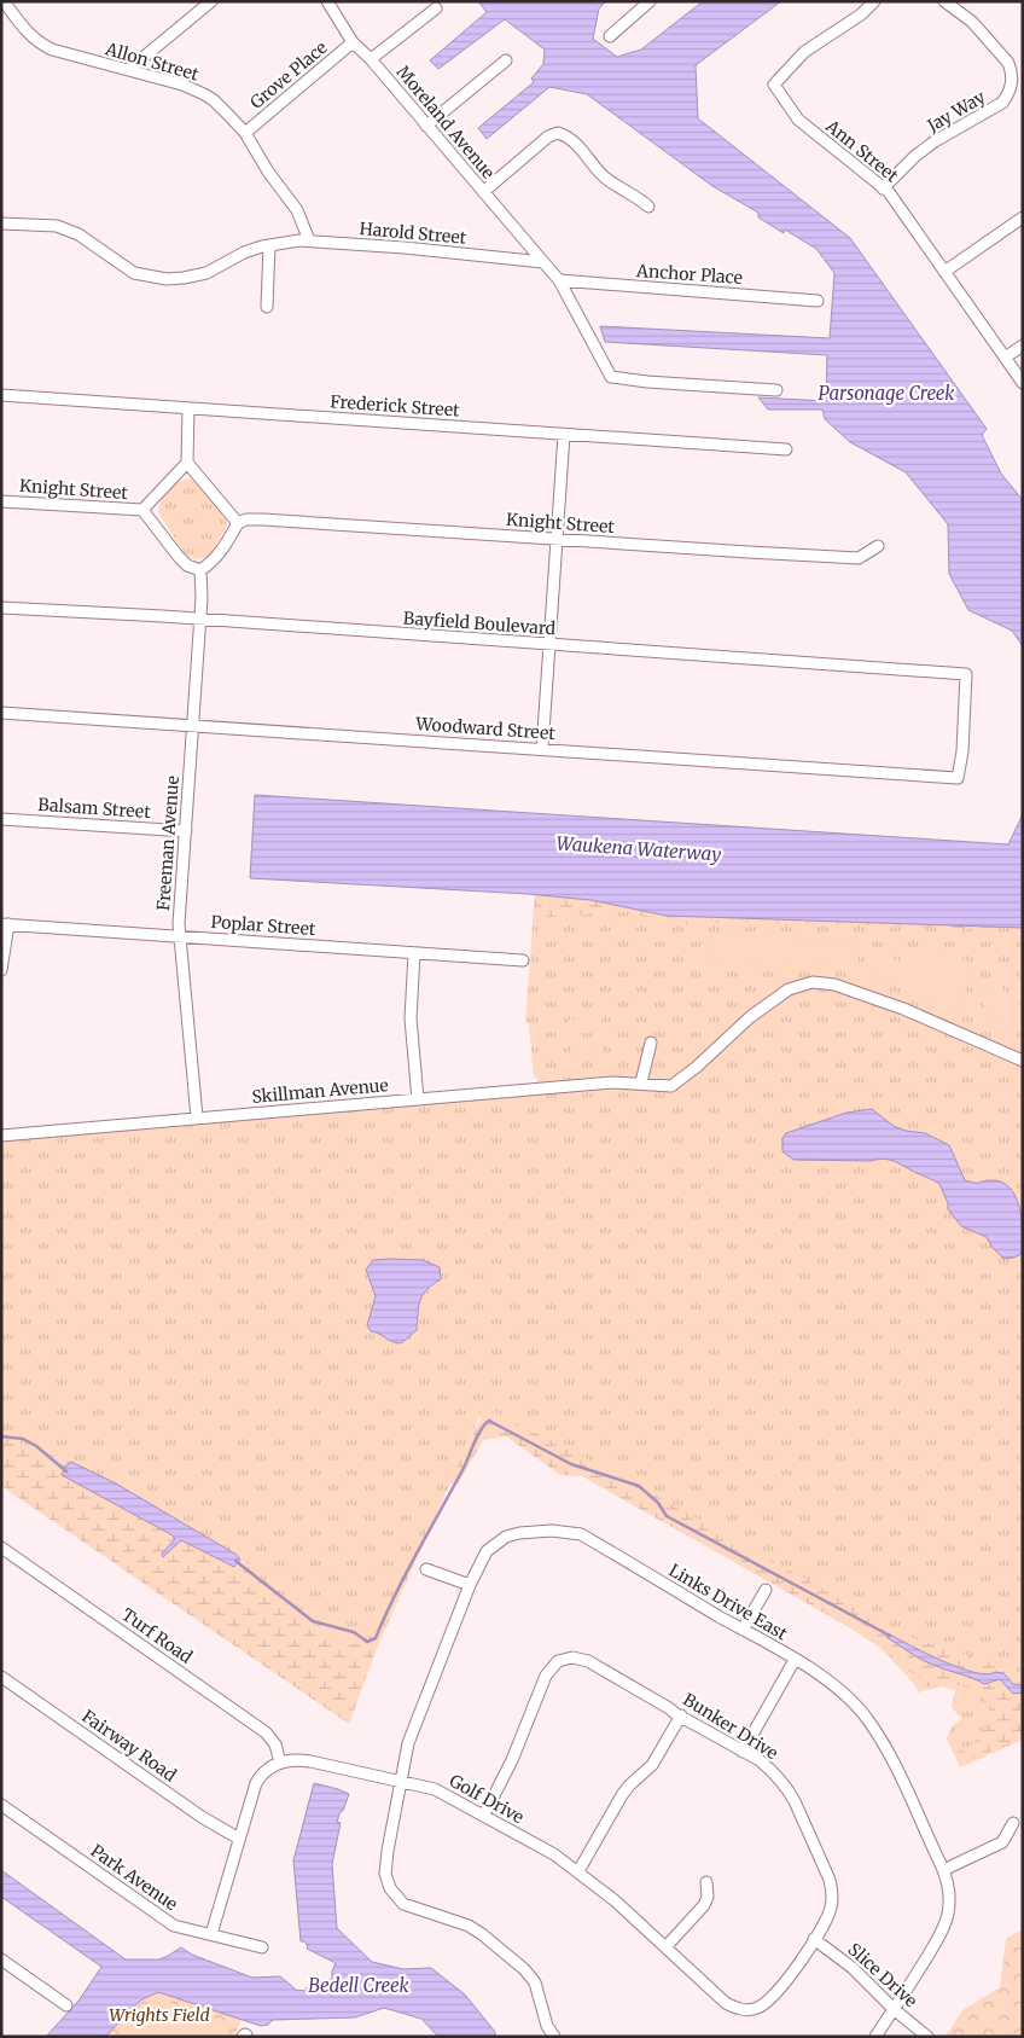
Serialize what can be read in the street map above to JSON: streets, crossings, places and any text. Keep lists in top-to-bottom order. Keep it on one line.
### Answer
{"streets":{"street":["Allon Street","Grove Place","Jay Way","Moreland Avenue","Ann Street","Harold Street","Anchor Place","Frederick Street","Knight Street","Bayfield Boulevard","Woodward Street","Balsam Street","Freeman Avenue","Poplar Street","Skillman Avenue","Links Drive East","Turf Road","Bunker Drive","Fairway Road","Golf Drive","Park Avenue","Slice Drive"]},"crossings":[["Allon Street","Grove Place"],["Allon Street","Harold Street"],["Grove Place","Moreland Avenue"],["Jay Way","Ann Street"],["Moreland Avenue","Harold Street"],["Bayfield Boulevard","Woodward Street"],["Bayfield Boulevard","Freeman Avenue"],["Woodward Street","Freeman Avenue"],["Balsam Street","Freeman Avenue"],["Freeman Avenue","Poplar Street"],["Freeman Avenue","Skillman Avenue"],["Links Drive East","Golf Drive"],["Links Drive East","Slice Drive"],["Turf Road","Golf Drive"],["Bunker Drive","Golf Drive"],["Bunker Drive","Slice Drive"]],"water":["Parsonage Creek","Waukena Waterway","Bedell Creek"],"parks":["Wrights Field"]}
